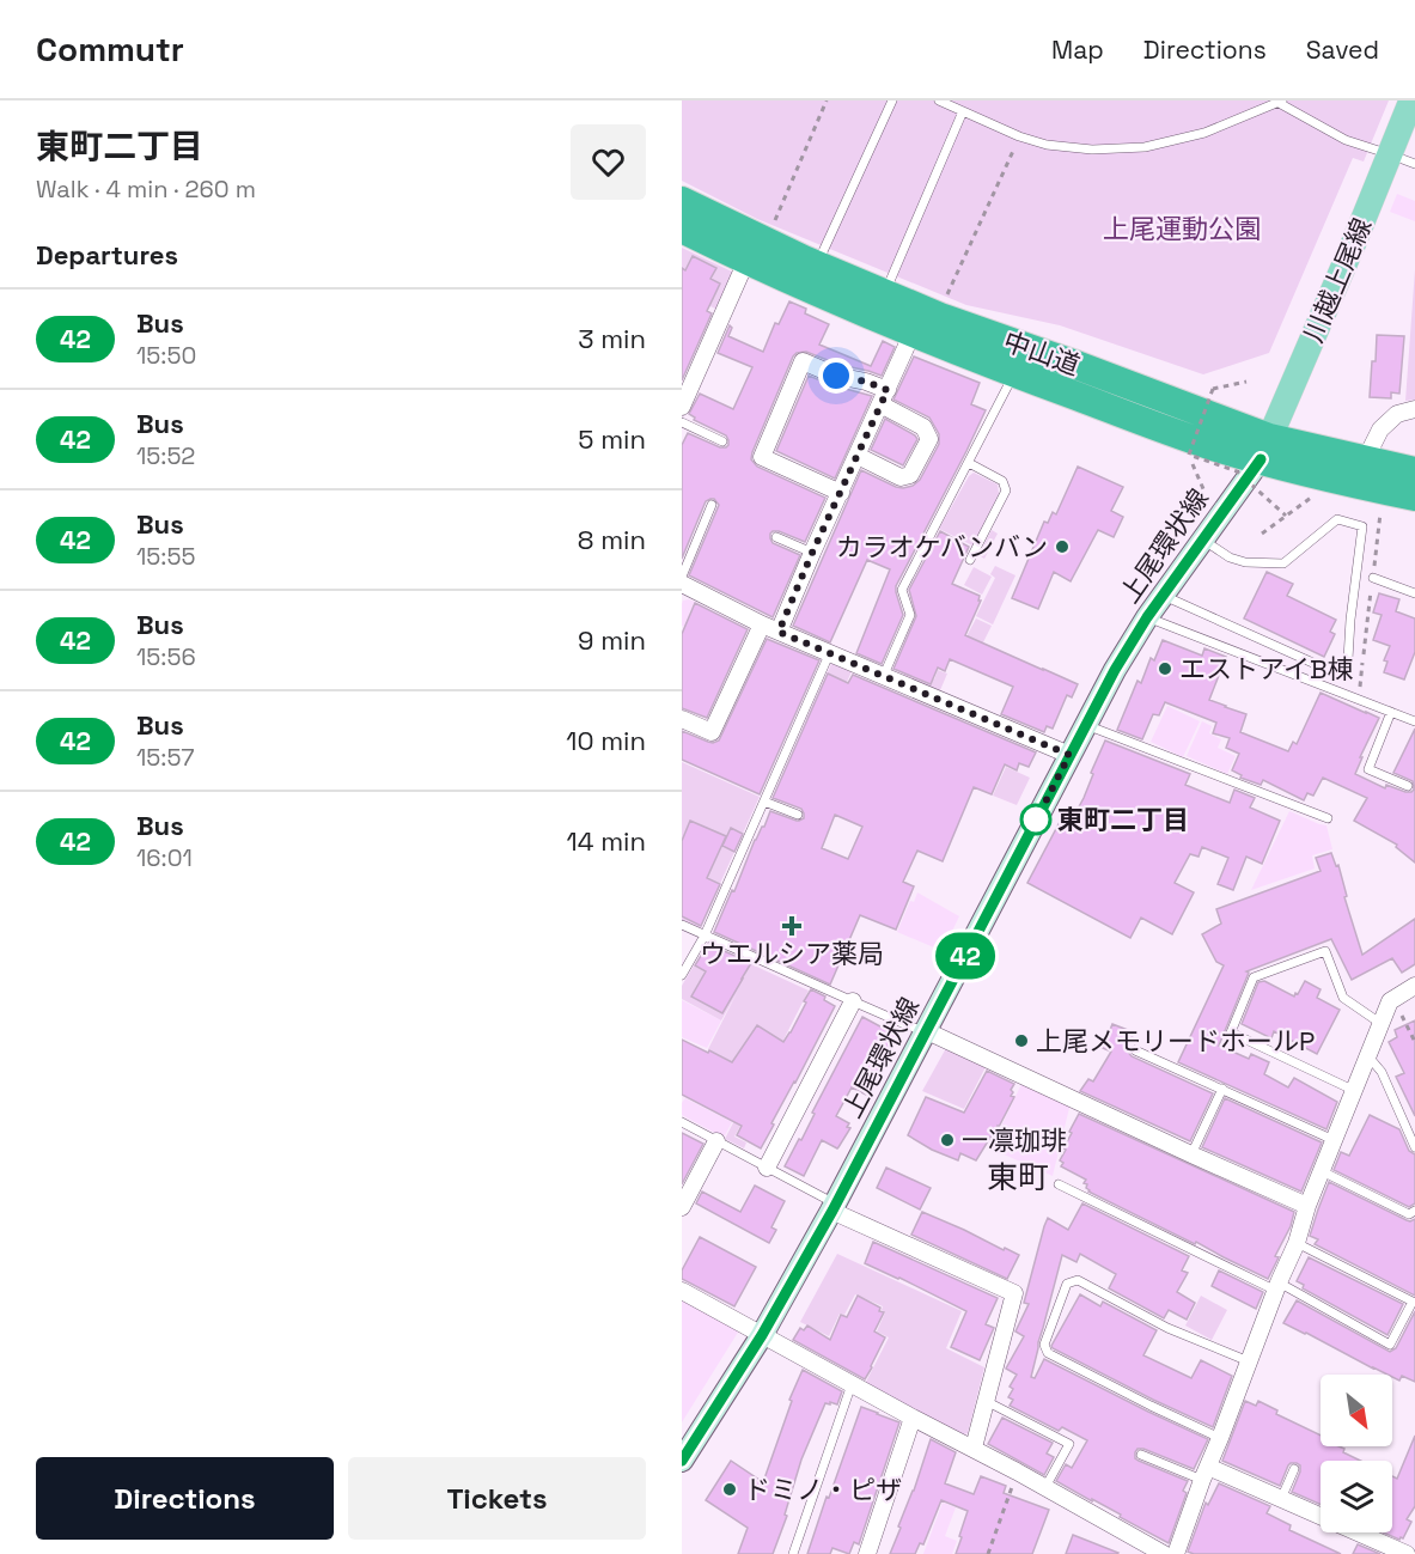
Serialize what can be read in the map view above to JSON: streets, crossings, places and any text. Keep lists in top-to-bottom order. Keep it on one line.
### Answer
{"streets":{"highway":["中山道"],"main road":["川越上尾線","上尾環状線"]},"crossings":[["川越上尾線","中山道"],["川越上尾線","上尾環状線"],["中山道","上尾環状線"]],"districts":["東町"],"parks":["上尾運動公園"],"places":{"other":["カラオケバンバン","エストアイB棟","東町二丁目","上尾メモリードホールP","一凛珈琲","ドミノ・ピザ"],"health":["ウエルシア薬局"]},"lines":["bus line 42"],"north":"bottom right","page":{"header":"Commutr","nav":["Map","Directions","Saved"],"heading":[["東町二丁目","Walk · 4 min · 260 m"],"Departures"],"on_map":"42","list":[{"mark":"42","name":"Bus","note":"15:50","value":"3 min"},{"mark":"42","name":"Bus","note":"15:52","value":"5 min"},{"mark":"42","name":"Bus","note":"15:55","value":"8 min"},{"mark":"42","name":"Bus","note":"15:56","value":"9 min"},{"mark":"42","name":"Bus","note":"15:57","value":"10 min"},{"mark":"42","name":"Bus","note":"16:01","value":"14 min"}],"buttons":["Directions","Tickets"]}}
